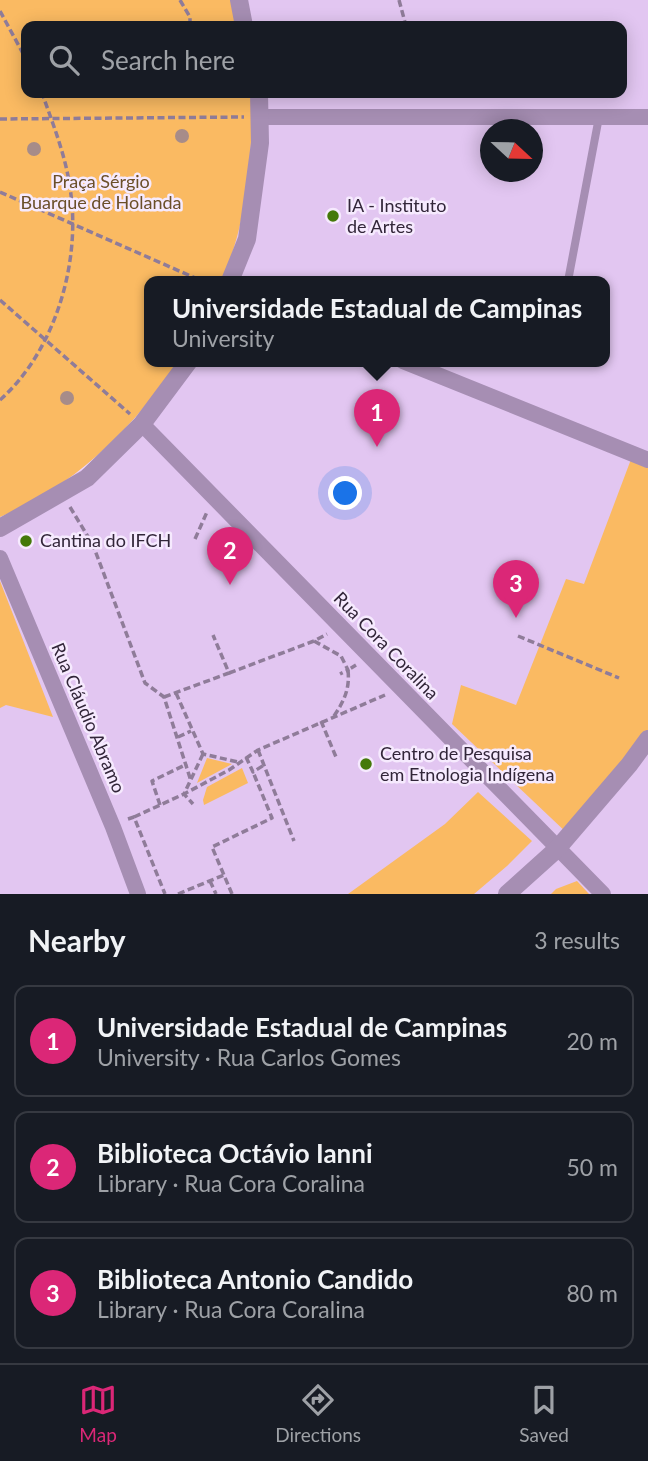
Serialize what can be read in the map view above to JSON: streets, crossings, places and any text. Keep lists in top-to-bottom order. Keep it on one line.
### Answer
{"streets":{"street":["Rua Cora Coralina","Rua Cláudio Abramo"]},"parks":["Praça Sérgio Buarque de Holanda"],"places":["IA - Instituto de Artes","Cantina do IFCH","Centro de Pesquisa em Etnologia Indígena"],"north":"right","page":{"search":"Search here","popup":["Universidade Estadual de Campinas","University"],"pins":["1","2","3"],"heading":["Nearby","3 results"],"list":[{"mark":"1","name":"Universidade Estadual de Campinas","note":"University · Rua Carlos Gomes","value":"20 m"},{"mark":"2","name":"Biblioteca Octávio Ianni","note":"Library · Rua Cora Coralina","value":"50 m"},{"mark":"3","name":"Biblioteca Antonio Candido","note":"Library · Rua Cora Coralina","value":"80 m"}],"nav":["Map","Directions","Saved"]}}
